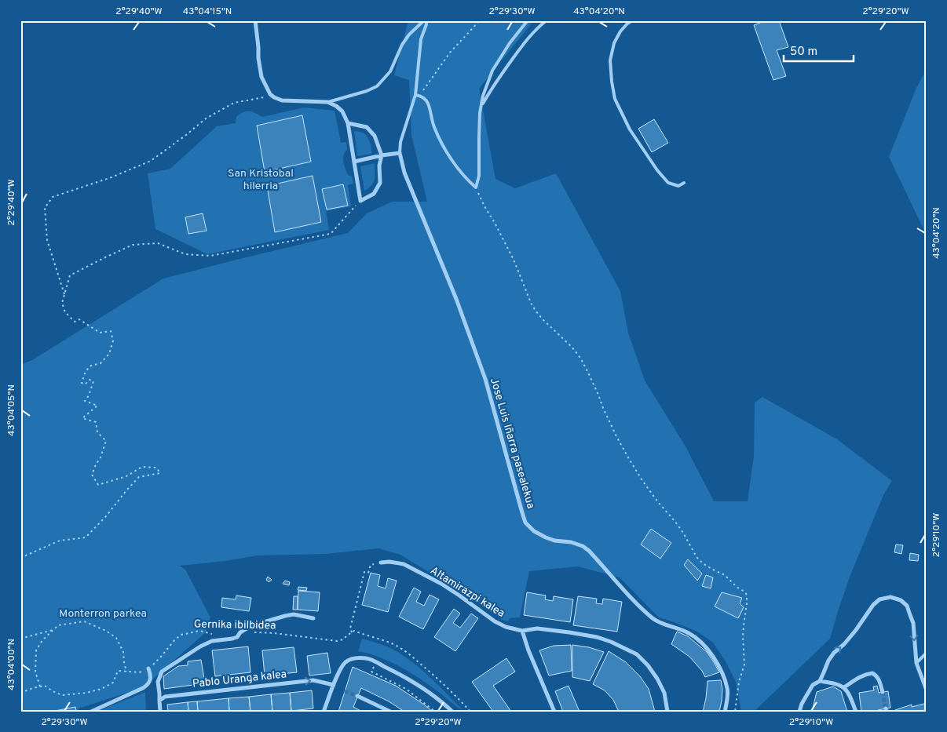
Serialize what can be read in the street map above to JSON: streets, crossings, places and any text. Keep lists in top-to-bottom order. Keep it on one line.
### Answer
{"streets":{"street":["Jose Luis Iñarra pasealekua","Altamirazpi kalea","Pablo Uranga kalea"],"path":["Gernika ibilbidea"]},"one_way":["Pablo Uranga kalea"],"parks":["San Kristobal hilerria","Monterron parkea"],"scale_bar":"50 m","coordinates":["2°29'40\"W","43°04'15\"N","2°29'30\"W","43°04'20\"N","2°29'20\"W","43°04'05\"N","2°29'10\"W","43°04'00\"N"]}
